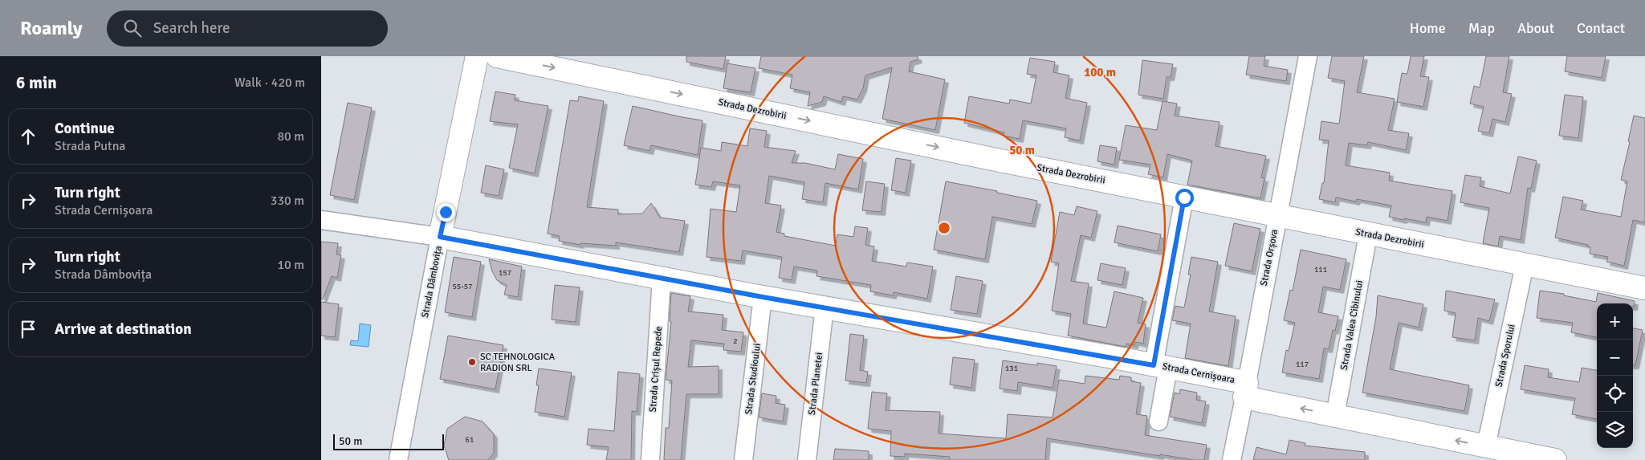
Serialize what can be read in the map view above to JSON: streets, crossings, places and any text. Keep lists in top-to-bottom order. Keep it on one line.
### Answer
{"streets":{"street":["Strada Dezrobirii","Strada Orșova","Strada Dâmbovița","Strada Valea Cibinului","Strada Sporului","Strada Crișul Repede","Strada Cernișoara","Strada Studioului","Strada Planetei"]},"crossings":[["Strada Dezrobirii","Strada Orșova"],["Strada Dezrobirii","Strada Valea Cibinului"],["Strada Dezrobirii","Strada Sporului"],["Strada Orșova","Strada Cernișoara"],["Strada Dâmbovița","Strada Cernișoara"],["Strada Valea Cibinului","Strada Cernișoara"],["Strada Sporului","Strada Cernișoara"],["Strada Crișul Repede","Strada Cernișoara"],["Strada Cernișoara","Strada Studioului"],["Strada Cernișoara","Strada Planetei"]],"one_way":["Strada Dezrobirii"],"places":["SC TEHNOLOGICA RADION SRL"],"house_numbers":["111","157","55-57","2","117","131","61"],"scale_bar":"50 m","page":{"header":"Roamly","search":"Search here","nav":["Home","Map","About","Contact"],"heading":["6 min","Walk · 420 m"],"list":[["Continue","Strada Putna","80 m"],["Turn right","Strada Cernișoara","330 m"],["Turn right","Strada Dâmbovița","10 m"],"Arrive at destination"],"map_buttons":["+","−"],"scale":"50 m"},"rings":["100 m","50 m"]}
